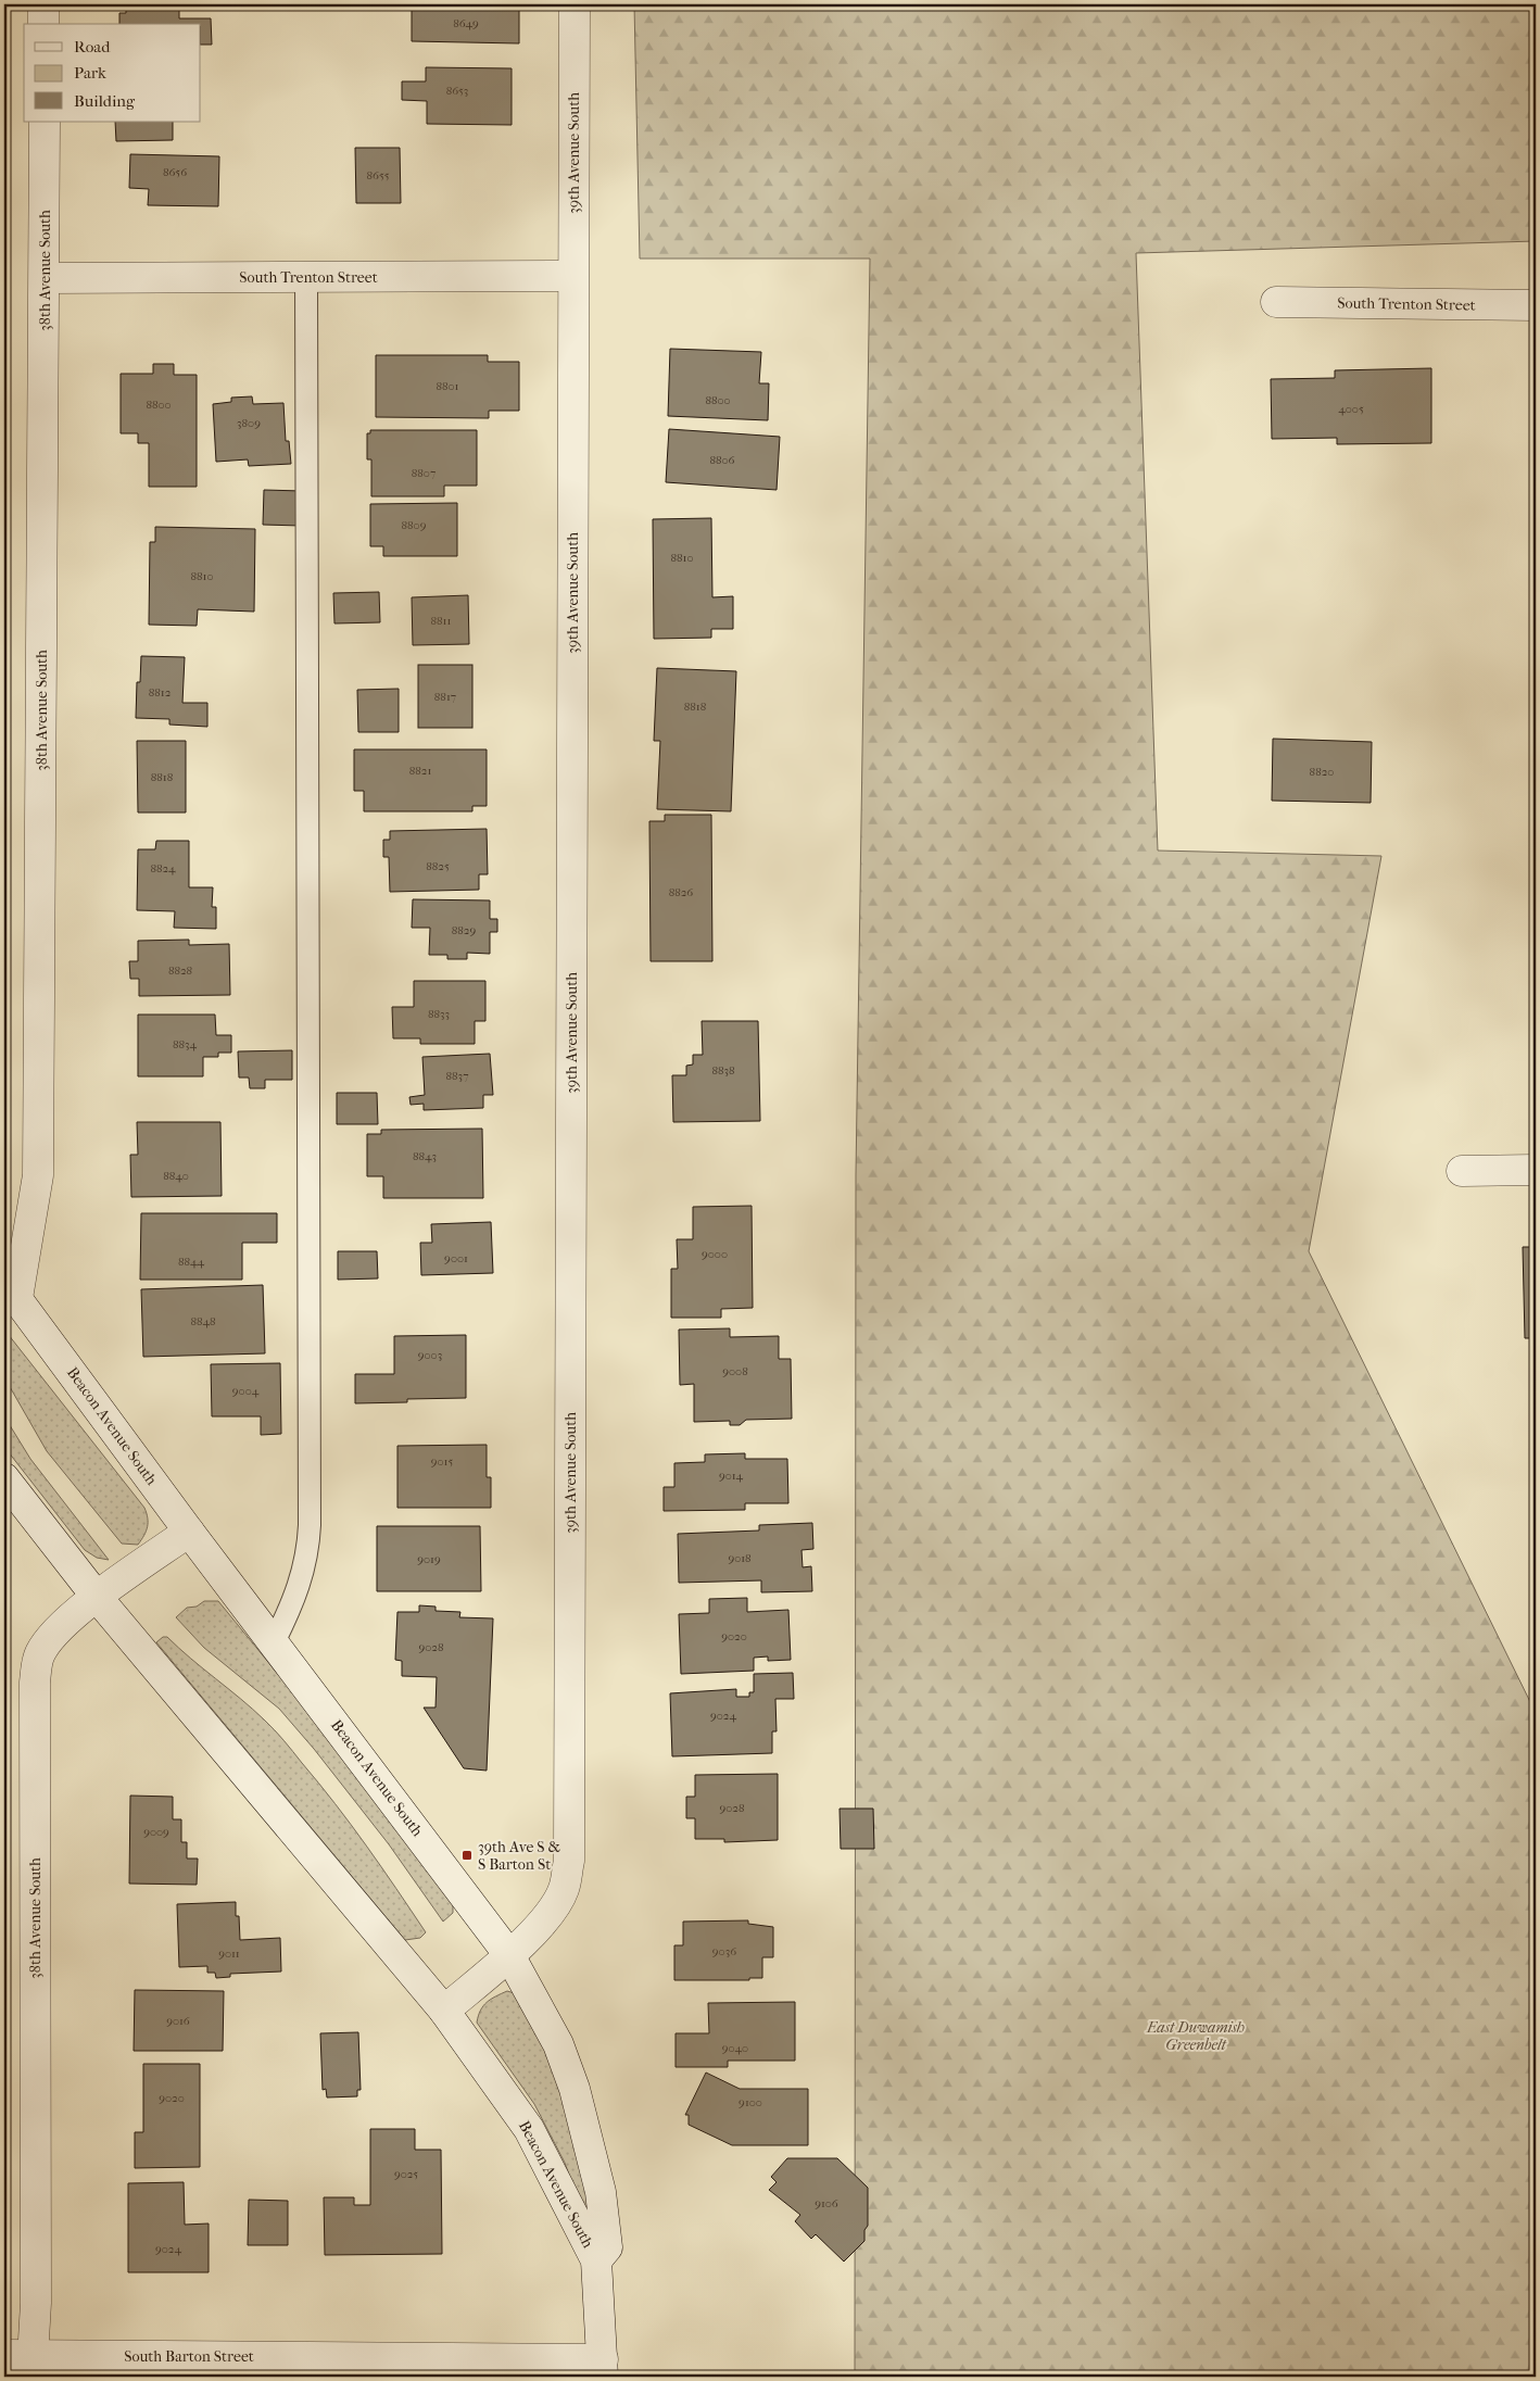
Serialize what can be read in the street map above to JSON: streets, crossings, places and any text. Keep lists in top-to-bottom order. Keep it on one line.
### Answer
{"streets":{"street":["39th Avenue South","38th Avenue South","South Trenton Street","Beacon Avenue South","South Barton Street"]},"crossings":[["39th Avenue South","South Trenton Street"],["39th Avenue South","Beacon Avenue South"],["38th Avenue South","South Trenton Street"],["38th Avenue South","Beacon Avenue South"],["38th Avenue South","South Barton Street"]],"parks":["East Duwamish Greenbelt"],"places":{"transit":["39th Ave S & S Barton St"]},"house_numbers":["8649","8653","8656","8655","8801","8800","8800","4005","3809","8806","8807","8809","8810","8810","8811","8812","8817","8818","8821","8820","8818","8825","8824","8826","8829","8828","8833","8834","8838","8837","8843","8840","9000","9001","8844","8848","9003","9008","9004","9015","9014","9018","9019","9020","9028","9024","9028","9009","9036","9011","9016","9040","9020","9100","9025","9106","9024"],"legend":["Road","Park","Building"]}
